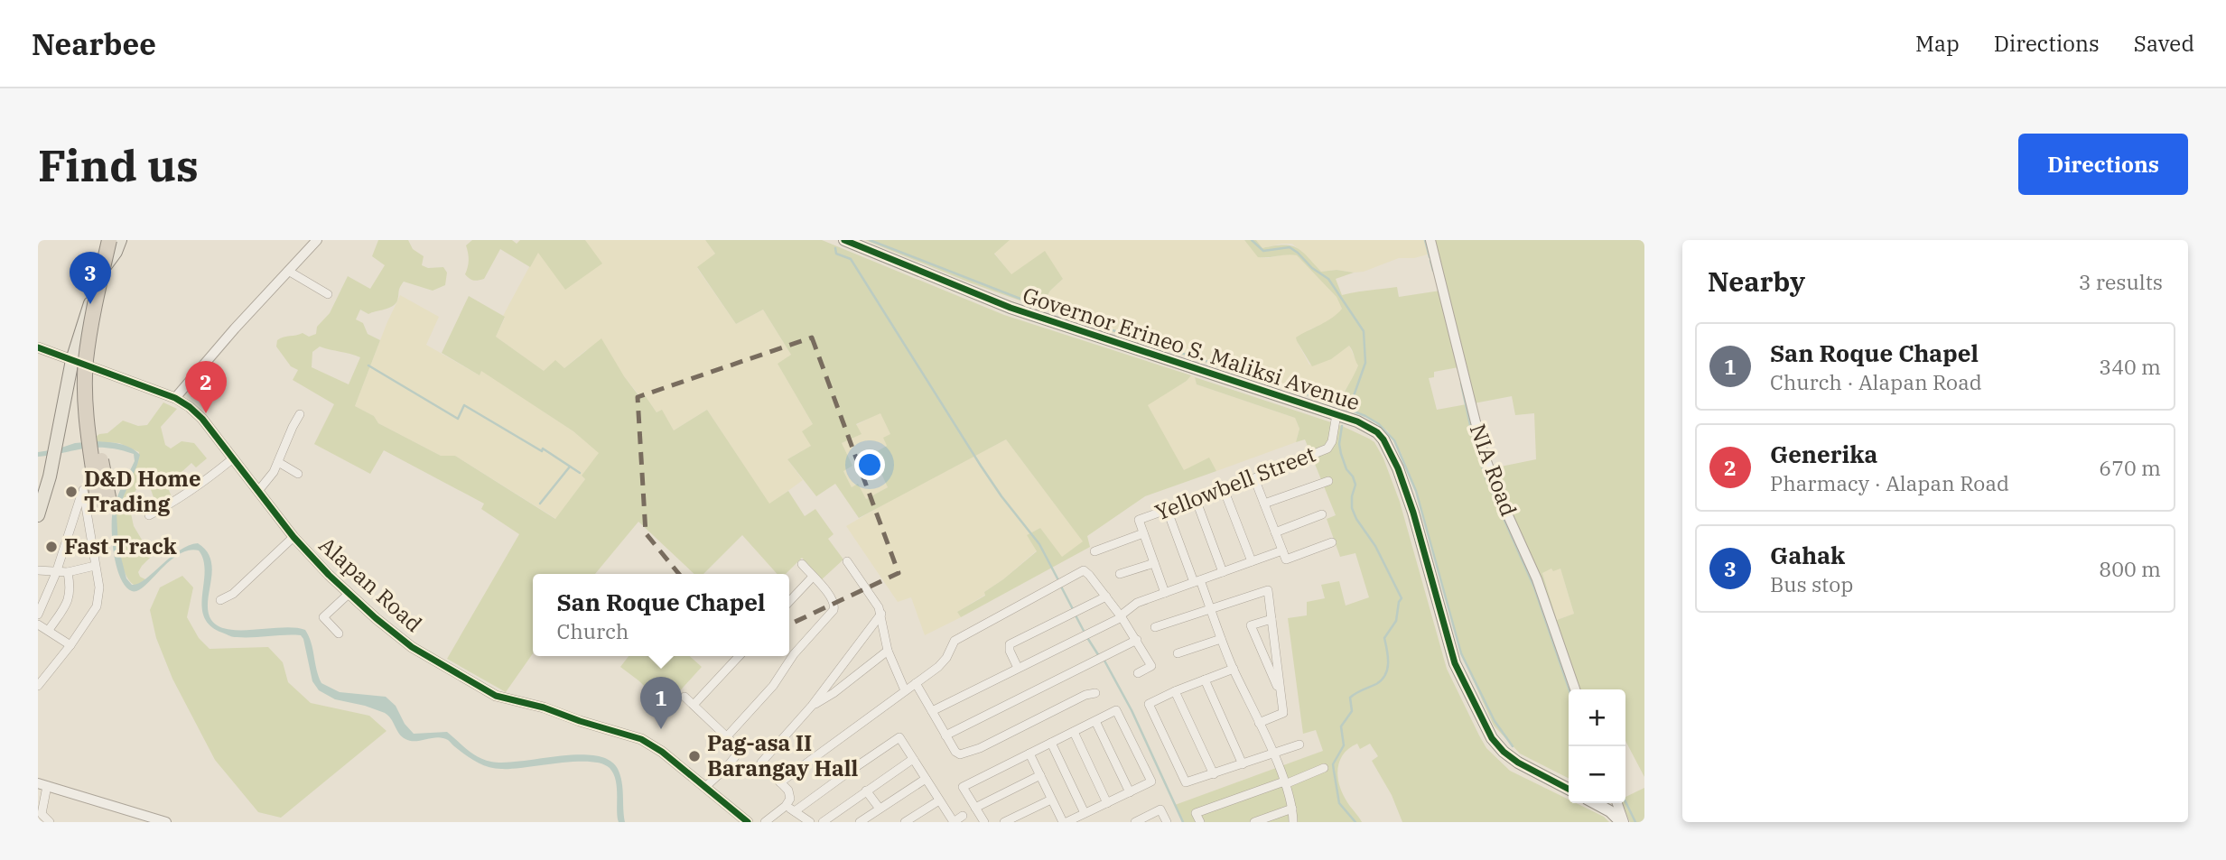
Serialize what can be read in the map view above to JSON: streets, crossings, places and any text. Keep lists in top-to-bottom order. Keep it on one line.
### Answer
{"streets":{"main road":["Governor Erineo S. Maliksi Avenue"],"street":["NIA Road","Yellowbell Street","Alapan Road"]},"crossings":[["Governor Erineo S. Maliksi Avenue","Yellowbell Street"]],"places":["D&D Home Trading","Fast Track","Pag-asa II Barangay Hall"],"page":{"header":"Nearbee","nav":["Map","Directions","Saved"],"buttons":"Directions","title":"Find us","heading":["Nearby","3 results"],"pins":["3","2","1"],"list":[{"mark":"1","name":"San Roque Chapel","note":"Church · Alapan Road","value":"340 m"},{"mark":"2","name":"Generika","note":"Pharmacy · Alapan Road","value":"670 m"},{"mark":"3","name":"Gahak","note":"Bus stop","value":"800 m"}],"popup":["San Roque Chapel","Church"],"map_buttons":["+","−"]}}
